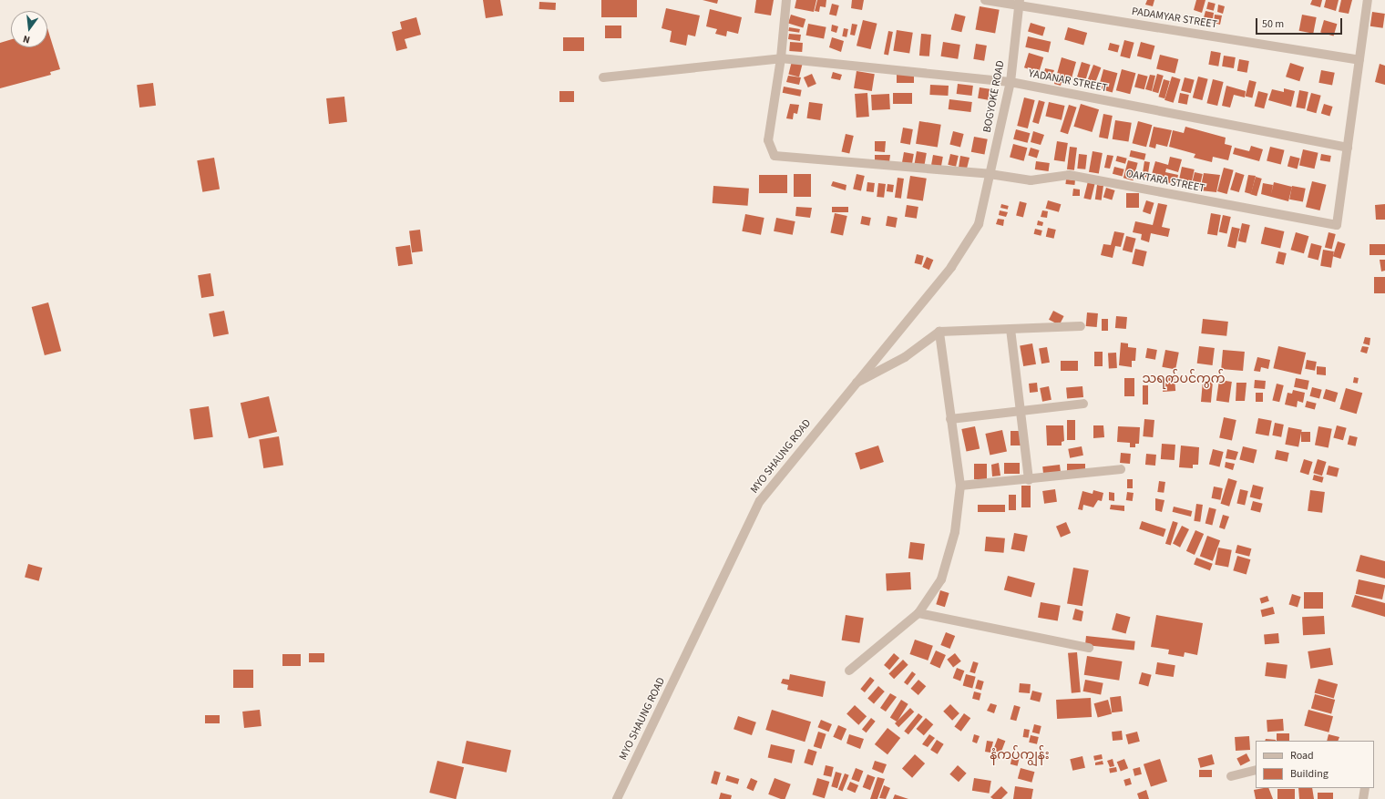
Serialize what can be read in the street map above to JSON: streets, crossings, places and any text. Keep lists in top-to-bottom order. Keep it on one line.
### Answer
{"streets":{"street":["PADAMYAR STREET","YADANAR STREET","BOGYOKE ROAD","OAKTARA STREET","MYO SHAUNG ROAD"]},"crossings":[["PADAMYAR STREET","BOGYOKE ROAD"],["YADANAR STREET","BOGYOKE ROAD"],["YADANAR STREET","OAKTARA STREET"],["BOGYOKE ROAD","OAKTARA STREET"],["BOGYOKE ROAD","MYO SHAUNG ROAD"],["OAKTARA STREET","MYO SHAUNG ROAD"]],"districts":["သရက်ပင်ကွက်","နံကပ်ကျွန်း"],"legend":["Road","Building"],"scale_bar":"50 m","north":"bottom"}
